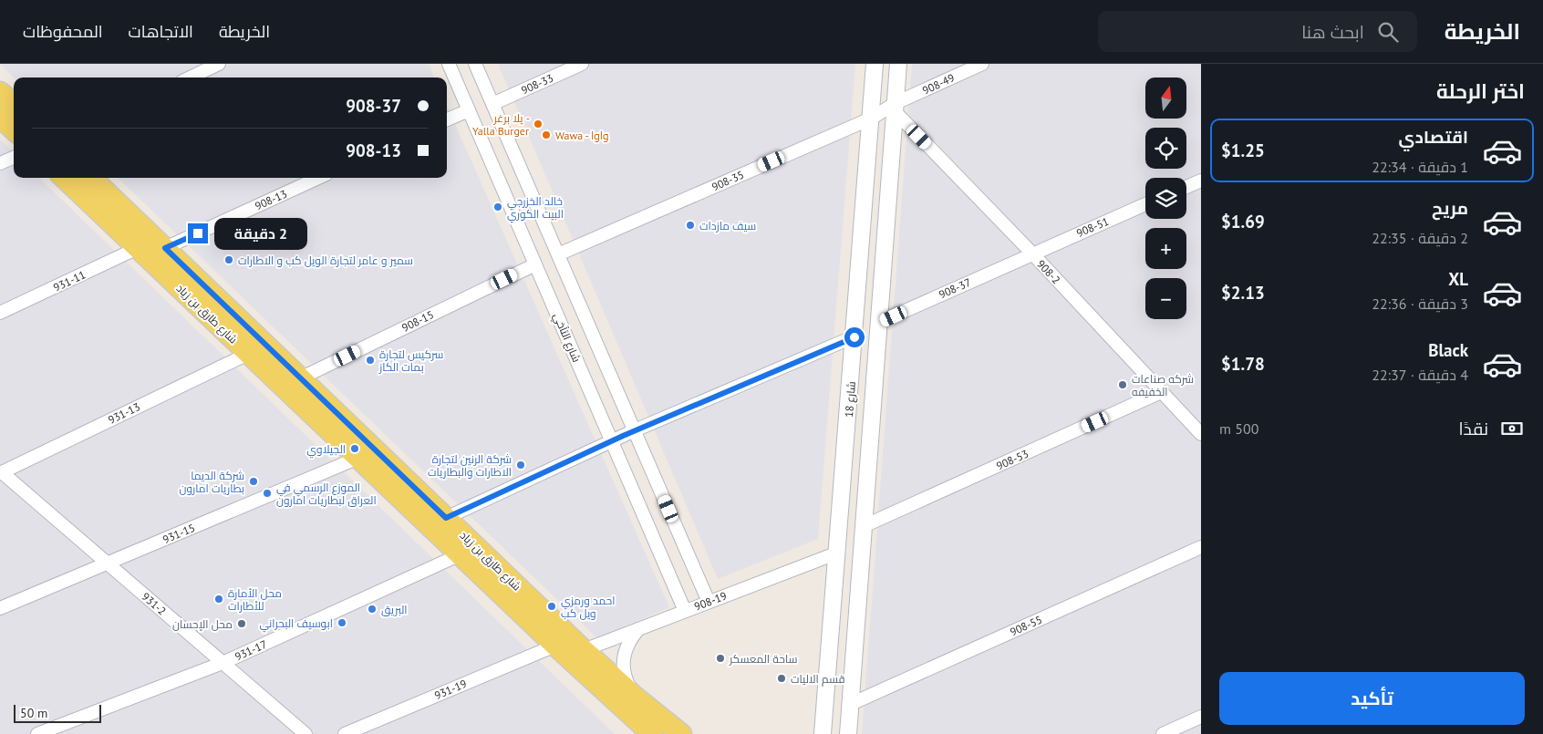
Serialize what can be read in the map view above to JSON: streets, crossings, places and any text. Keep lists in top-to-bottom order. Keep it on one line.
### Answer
{"streets":{"main road":["شارع طارق بن زياد"],"street":["908-33","908-49","908-35","908-13","908-51","908-2","931-11","908-37","908-15","شارع التآخي","شارع 18","931-13","908-53","931-15","908-19","931-2","908-55","931-17","931-19"]},"crossings":[["908-49","908-35"],["908-49","908-2"],["908-49","شارع 18"],["908-35","908-2"],["908-35","شارع 18"],["908-13","شارع طارق بن زياد"],["908-51","908-2"],["908-51","908-37"],["908-2","908-37"],["908-2","شارع 18"],["908-2","908-53"],["931-11","شارع طارق بن زياد"],["908-37","شارع 18"],["شارع طارق بن زياد","908-15"],["شارع طارق بن زياد","931-13"],["شارع طارق بن زياد","931-15"],["شارع طارق بن زياد","908-19"],["شارع طارق بن زياد","931-17"],["شارع طارق بن زياد","931-19"],["908-15","شارع التآخي"],["شارع التآخي","908-19"],["شارع 18","908-53"],["شارع 18","908-19"],["شارع 18","908-55"],["931-13","931-2"],["931-15","931-2"],["931-2","931-17"]],"places":["يلا برغر - Yalla Burger","Wawa - واوا","خالد الخزرجي البيت الكوري","سيف مازدات","سمير و عامر لتجارة الويل كب و الاطارات","سركيس لتجارة بمات الكاز","شركه صناعات الخفيفه","الجيلاوي","شركة الرنين لتجارة الاطارات والبطاريات","شركة الديما بطاريات امارون","الموزع الرسمي في العراق لبطاريات امارون","محل الأمارة للأطارات","احمد ورمزي ويل كب","البريق","ابوسيف البحراني","محل الإحسان","ساحة المعسكر","قسم الاليات"],"scale_bar":"50 m","north":"top","page":{"header":"الخريطة","search":"ابحث هنا","nav":["الخريطة","الاتجاهات","المحفوظات"],"heading":"اختر الرحلة","map_buttons":["+","−"],"banner":["908-37","908-13"],"list":[{"name":"اقتصادي","note":"1 دقيقة · 22:34","value":"$1.25"},{"name":"مريح","note":"2 دقيقة · 22:35","value":"$1.69"},{"name":"XL","note":"3 دقيقة · 22:36","value":"$2.13"},{"name":"Black","note":"4 دقيقة · 22:37","value":"$1.78"}],"bubble":"2 دقيقة","pay":["نقدًا","500 m"],"buttons":"تأكيد","scale":"50 m"}}
